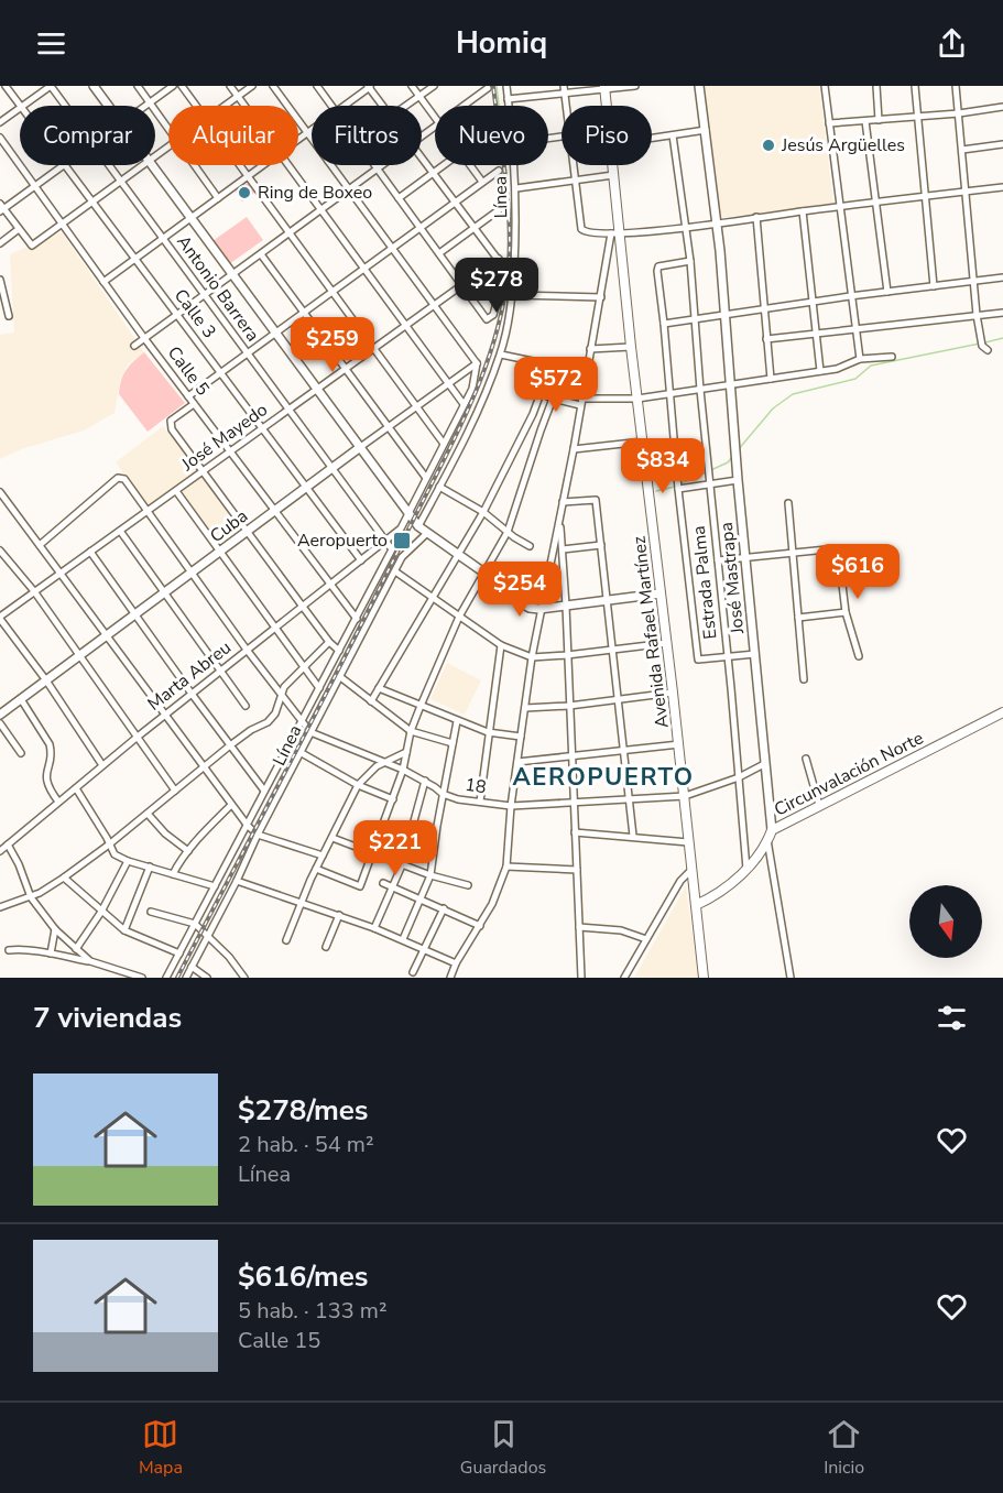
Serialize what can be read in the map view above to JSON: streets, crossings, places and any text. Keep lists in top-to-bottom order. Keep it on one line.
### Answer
{"streets":{"main road":["Avenida Rafael Martínez","Circunvalación Norte"],"street":["Línea","Antonio Barrera","Calle 3","Calle 5","José Mayedo","Cuba","José Mastrapa","Estrada Palma","Marta Abreu","18"]},"crossings":[["Línea","Antonio Barrera"],["Línea","Calle 5"],["Línea","Cuba"],["Línea","Marta Abreu"],["Línea","18"],["Antonio Barrera","José Mayedo"],["Antonio Barrera","Cuba"],["Antonio Barrera","Marta Abreu"],["Calle 3","José Mayedo"],["Calle 3","Cuba"],["Calle 3","Marta Abreu"],["Calle 5","José Mayedo"],["Calle 5","Cuba"],["Calle 5","Marta Abreu"],["José Mastrapa","Circunvalación Norte"],["José Mastrapa","18"],["Estrada Palma","Circunvalación Norte"],["Estrada Palma","18"],["Avenida Rafael Martínez","Circunvalación Norte"],["Avenida Rafael Martínez","18"]],"districts":["AEROPUERTO"],"places":{"other":["Jesús Argüelles","Ring de Boxeo"],"transit":["Aeropuerto"]},"north":"bottom","page":{"header":"Homiq","chip":["Comprar","Alquilar","Filtros","Nuevo","Piso"],"price":["$278","$259","$572","$834","$616","$254","$221"],"heading":"7 viviendas","list":[{"name":"$278/mes","note":"2 hab. · 54 m² · Línea"},{"name":"$616/mes","note":"5 hab. · 133 m² · Calle 15"}],"tabs":["Mapa","Guardados","Inicio"]}}
